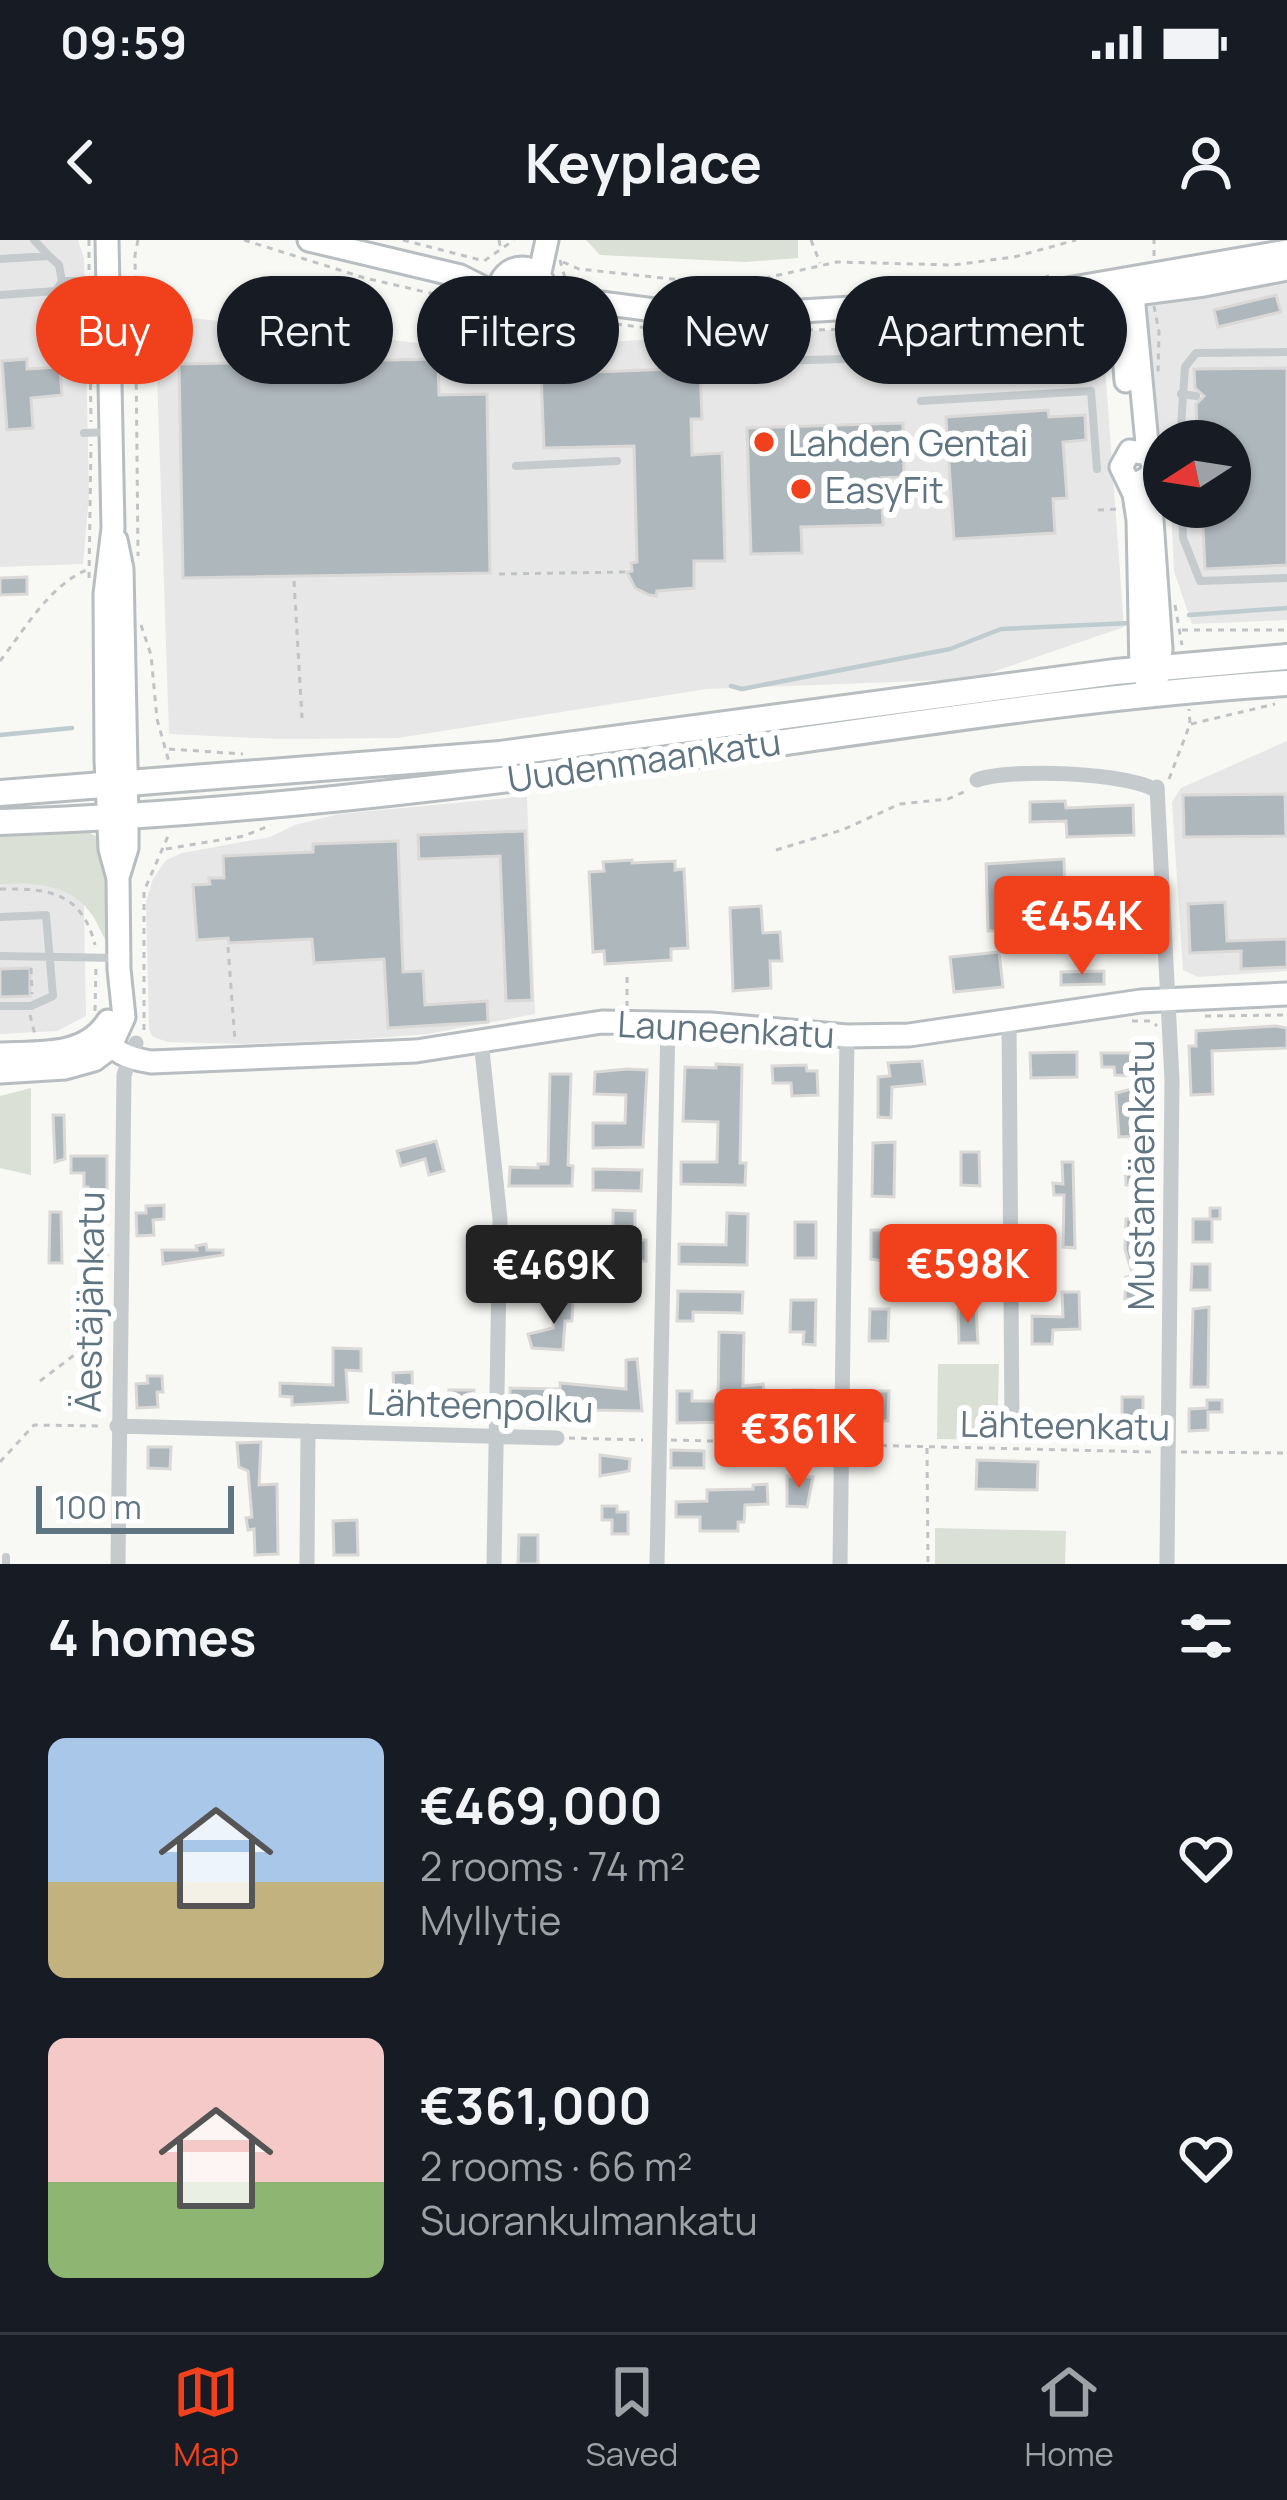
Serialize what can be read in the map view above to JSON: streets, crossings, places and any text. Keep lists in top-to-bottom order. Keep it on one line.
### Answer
{"streets":{"main road":["Uudenmaankatu"],"street":["Launeenkatu","Mustamäenkatu","Äestäjänkatu","Lähteenpolku"],"path":["Lähteenkatu"]},"crossings":[["Launeenkatu","Mustamäenkatu"],["Launeenkatu","Äestäjänkatu"],["Mustamäenkatu","Lähteenkatu"],["Äestäjänkatu","Lähteenpolku"],["Lähteenpolku","Lähteenkatu"]],"places":["Lahden Gentai","EasyFit"],"scale_bar":"100 m","north":"left","page":{"status":"09:59","header":"Keyplace","chip":["Buy","Rent","Filters","New","Apartment"],"price":["€454K","€598K","€469K","€361K"],"scale":"100 m","heading":"4 homes","list":[{"name":"€469,000","note":"2 rooms · 74 m² · Myllytie"},{"name":"€361,000","note":"2 rooms · 66 m² · Suorankulmankatu"}],"tabs":["Map","Saved","Home"]}}
